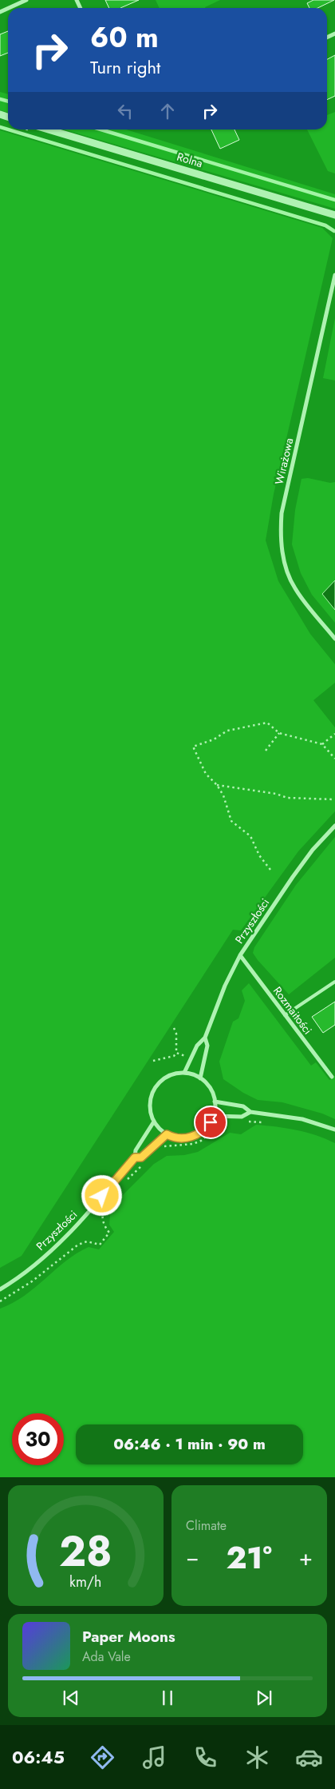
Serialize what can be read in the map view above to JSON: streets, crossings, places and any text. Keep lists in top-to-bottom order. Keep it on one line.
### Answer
{"streets":{"street":["Rolna","Wirażowa","Przyszłości","Rozmaitości"]},"crossings":[["Przyszłości","Rozmaitości"]],"page":{"turn":["60 m","Turn right"],"limit":"30","trip":"06:46 · 1 min · 90 m","tile":"Climate","heat":["−","21°","+"],"song":["Paper Moons","Ada Vale"],"tabs":"06:45","gauge":["28","km/h"]}}
